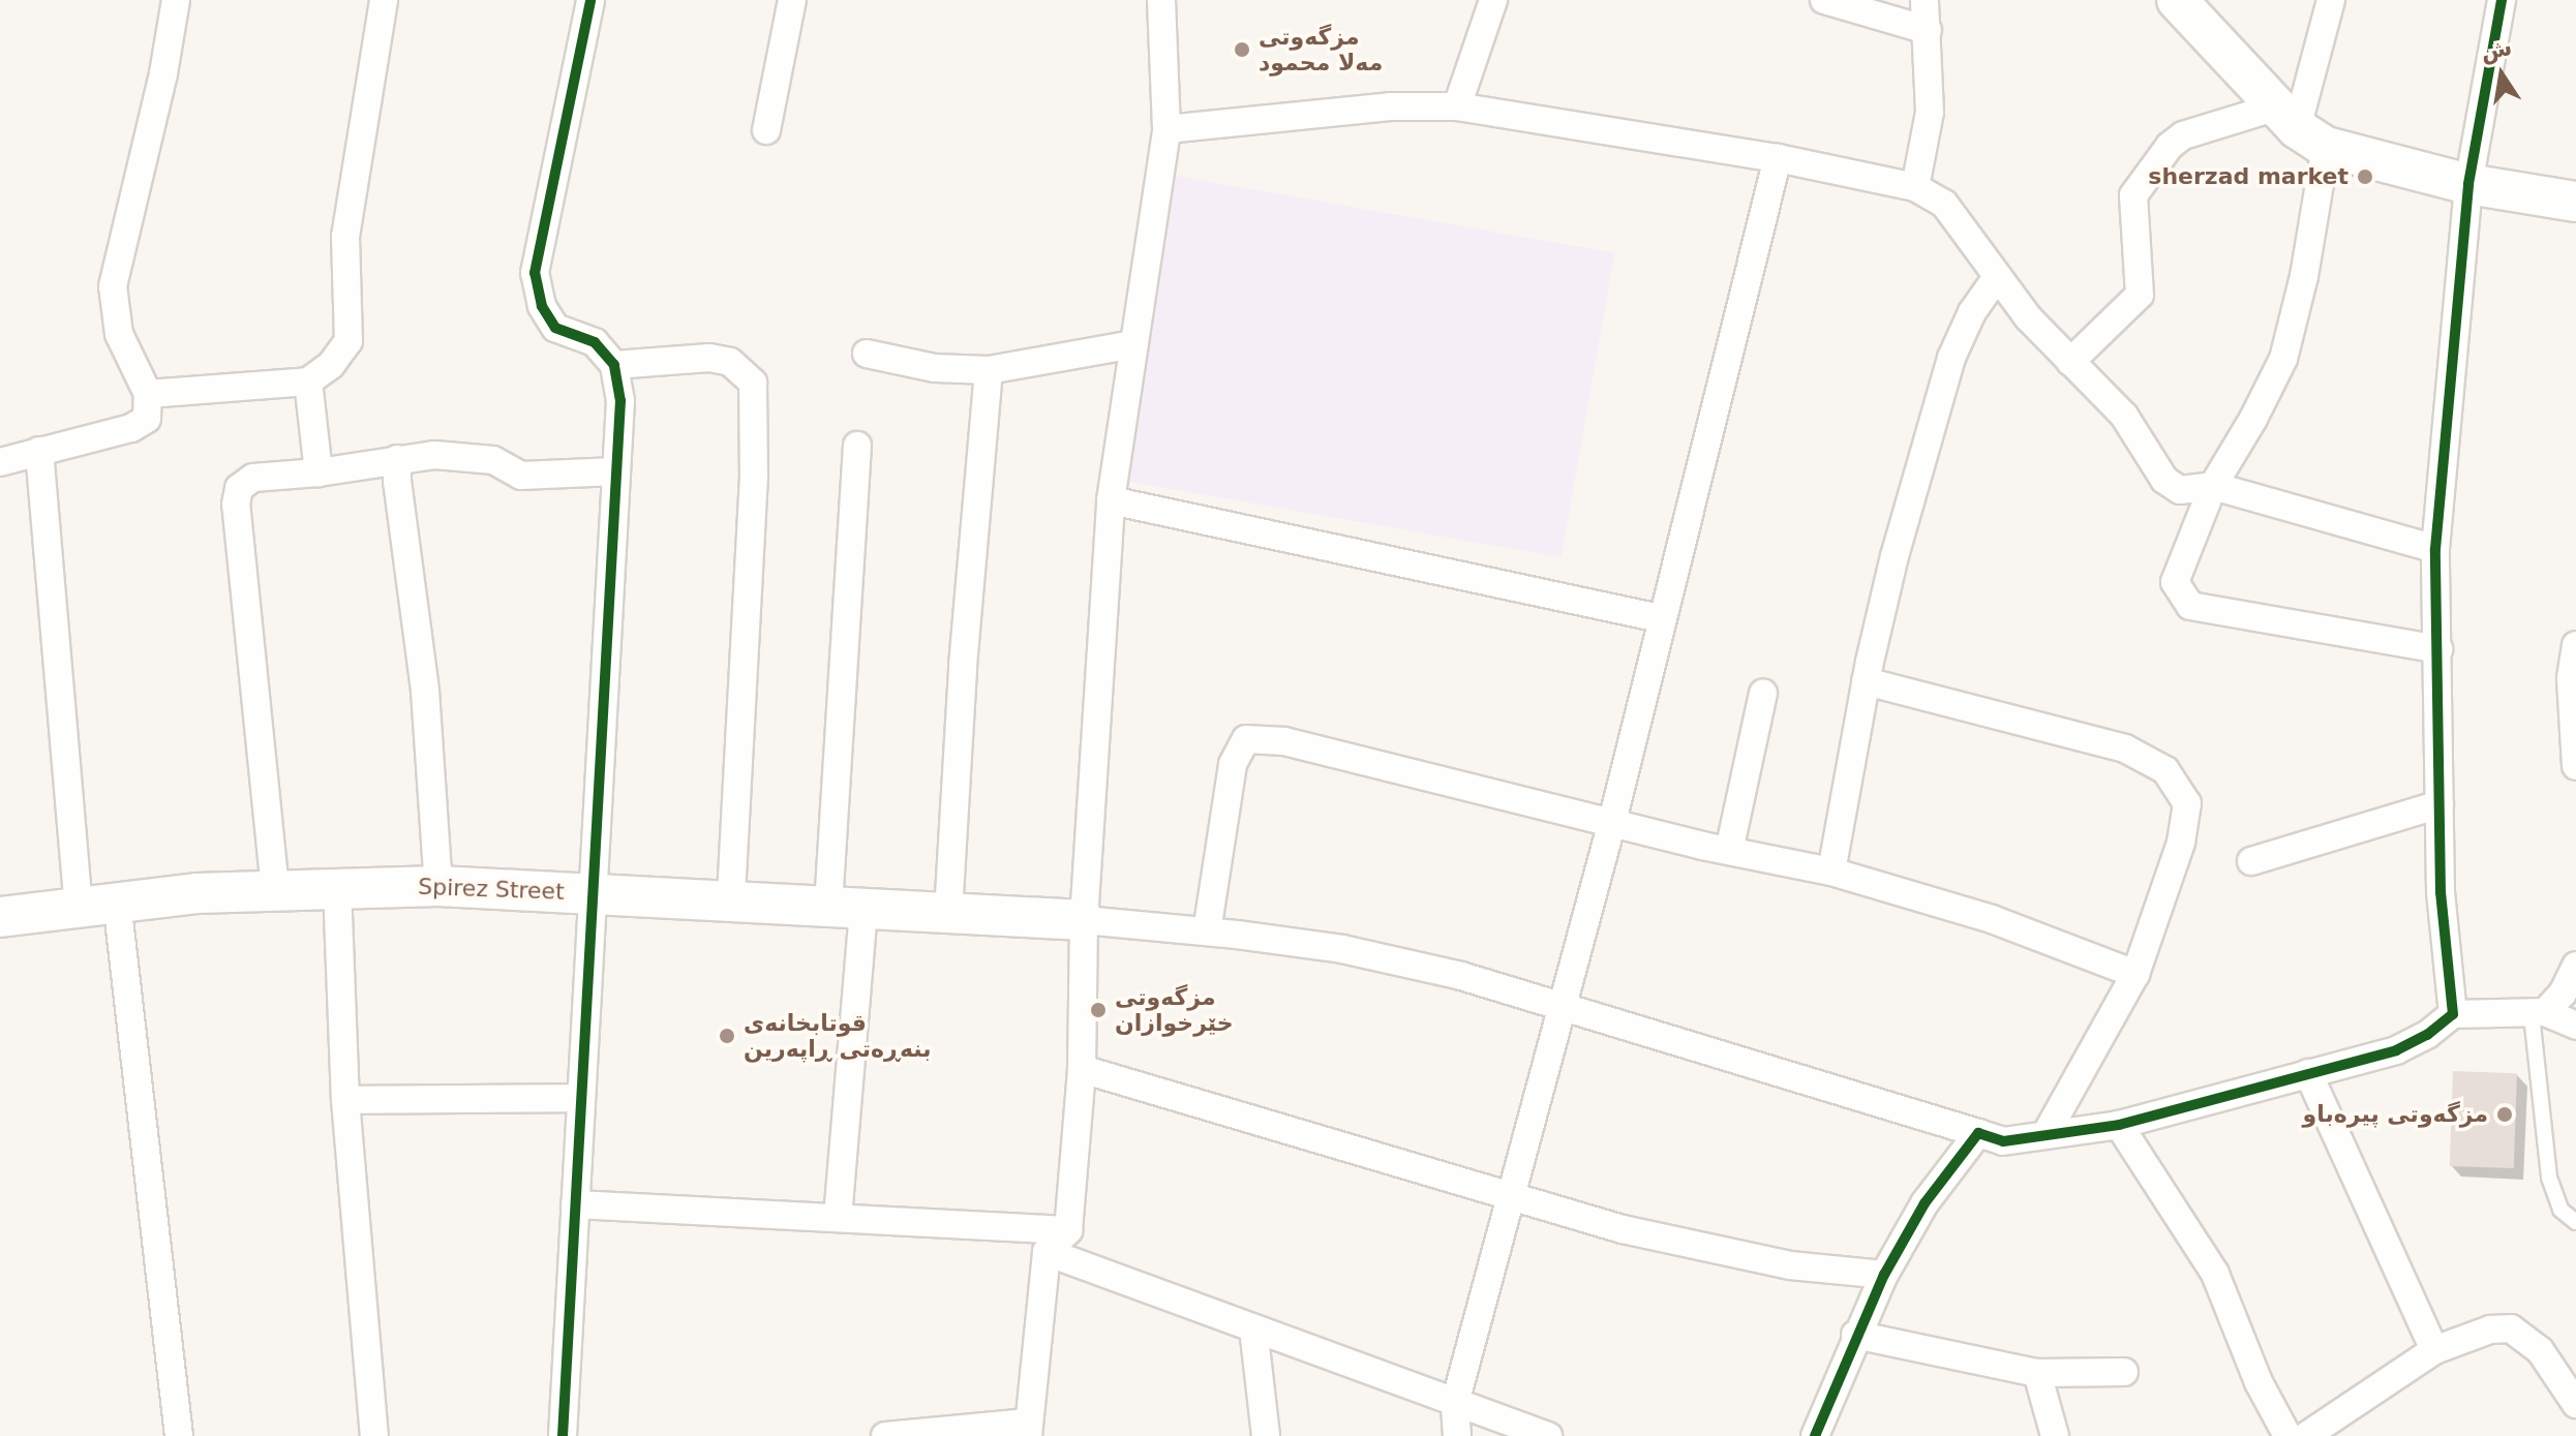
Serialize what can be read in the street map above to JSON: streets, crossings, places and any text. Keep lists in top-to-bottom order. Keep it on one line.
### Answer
{"streets":{"main road":["Spirez Street"]},"places":["مزگه‌وتی مه‌لا محمود","sherzad market","مزگەوتی خێرخوازان","قوتابخانەی بنەڕەتی ڕاپەرین","مزگەوتی پیرەباو"],"north":"top"}
